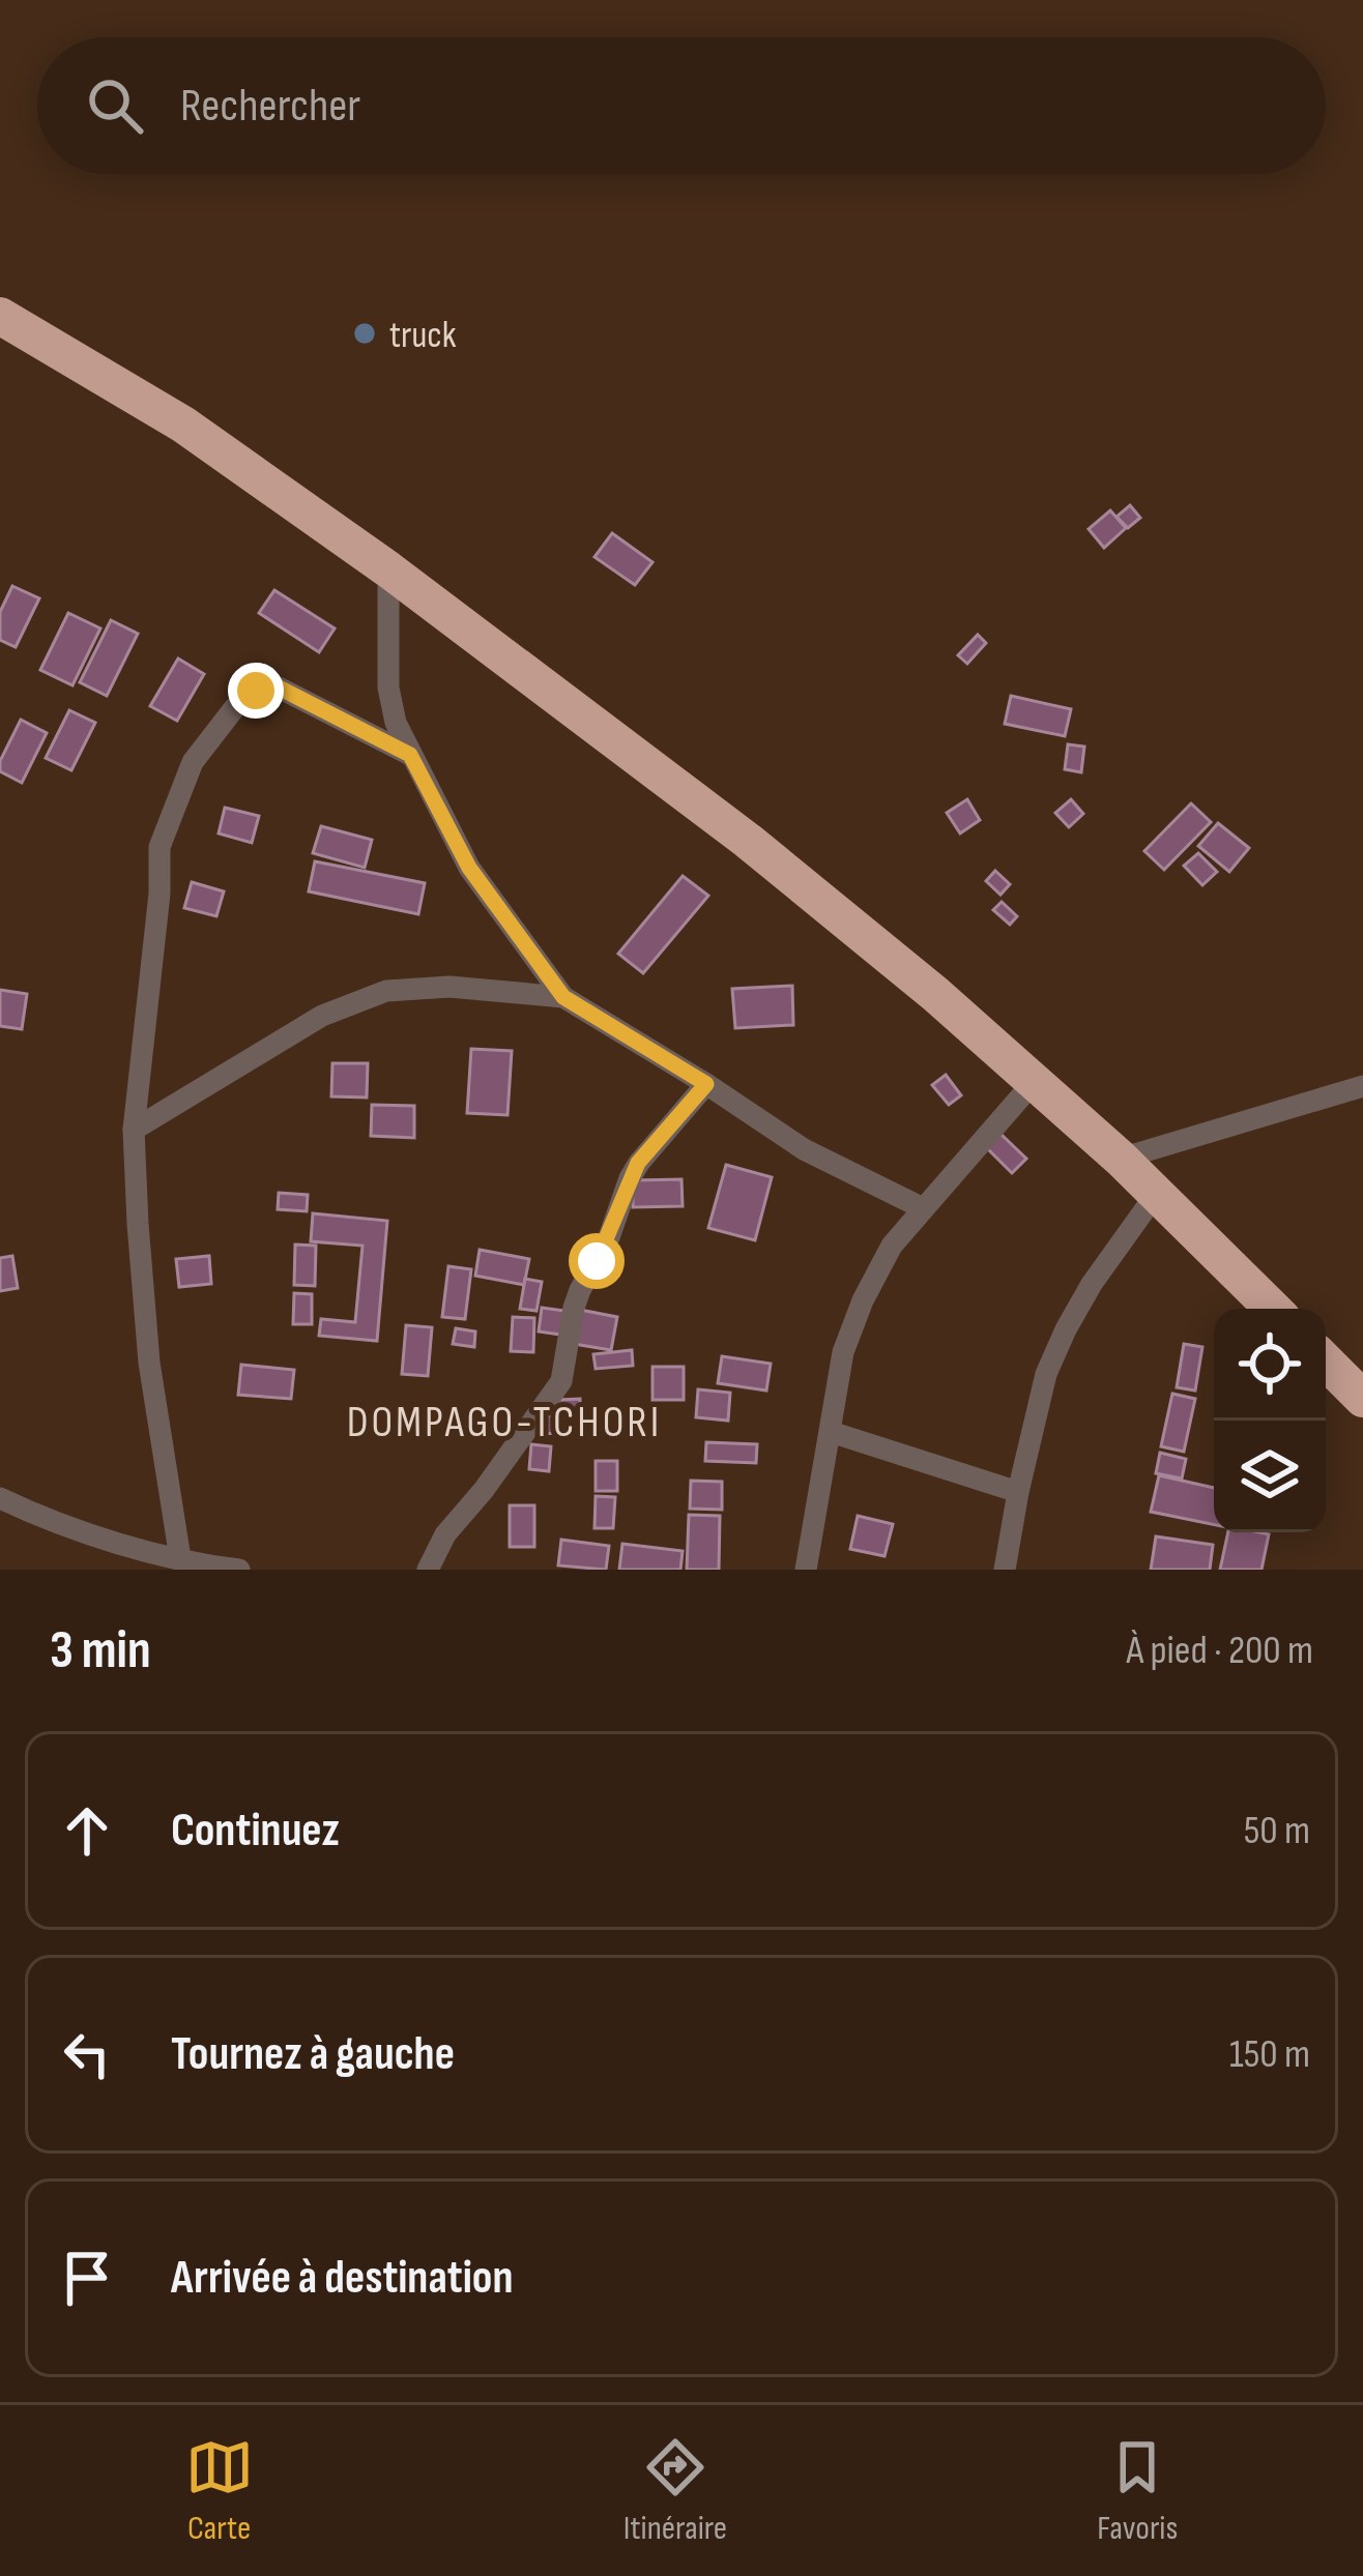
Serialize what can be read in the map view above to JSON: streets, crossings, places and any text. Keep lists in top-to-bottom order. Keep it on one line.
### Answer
{"districts":["DOMPAGO-TCHORI"],"places":["truck"],"page":{"search":"Rechercher","heading":["3 min","À pied · 200 m"],"list":[["Continuez","50 m"],["Tournez à gauche","150 m"],"Arrivée à destination"],"nav":["Carte","Itinéraire","Favoris"]}}
